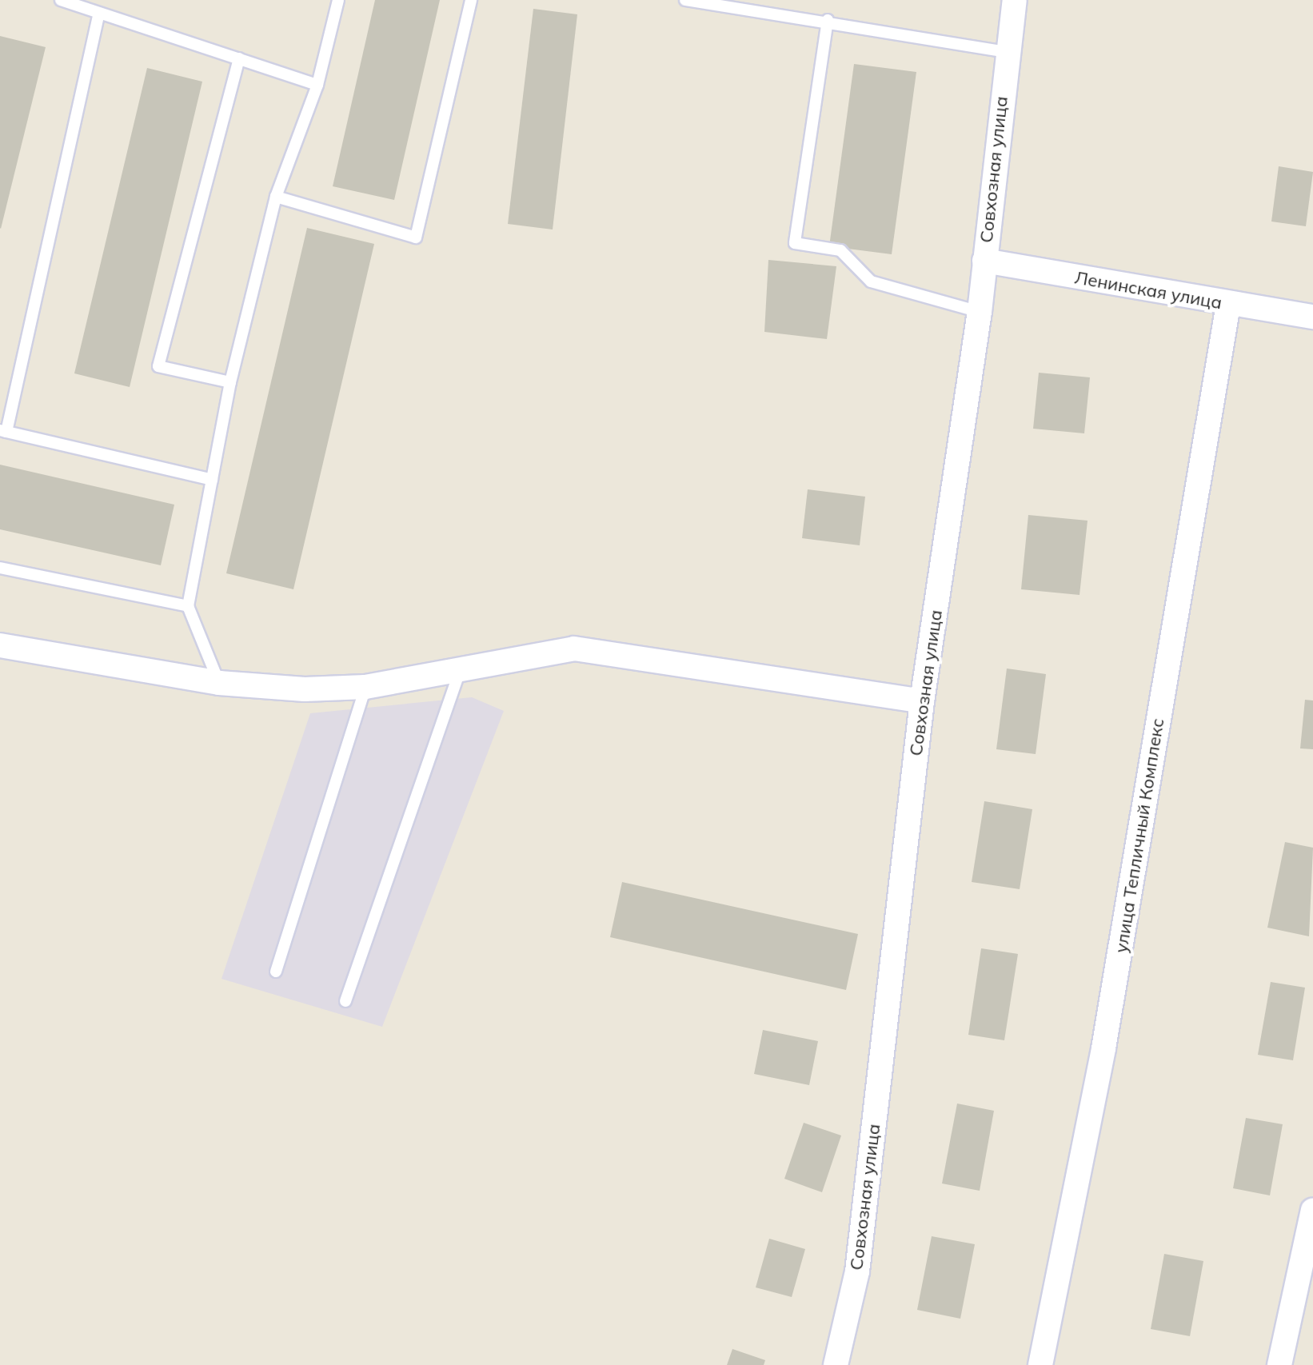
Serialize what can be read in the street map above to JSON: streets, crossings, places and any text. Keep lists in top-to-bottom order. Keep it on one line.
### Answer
{"streets":{"street":["Совхозная улица","Ленинская улица","улица Тепличный Комплекс"]},"crossings":[["Совхозная улица","Ленинская улица"],["Ленинская улица","улица Тепличный Комплекс"]]}
